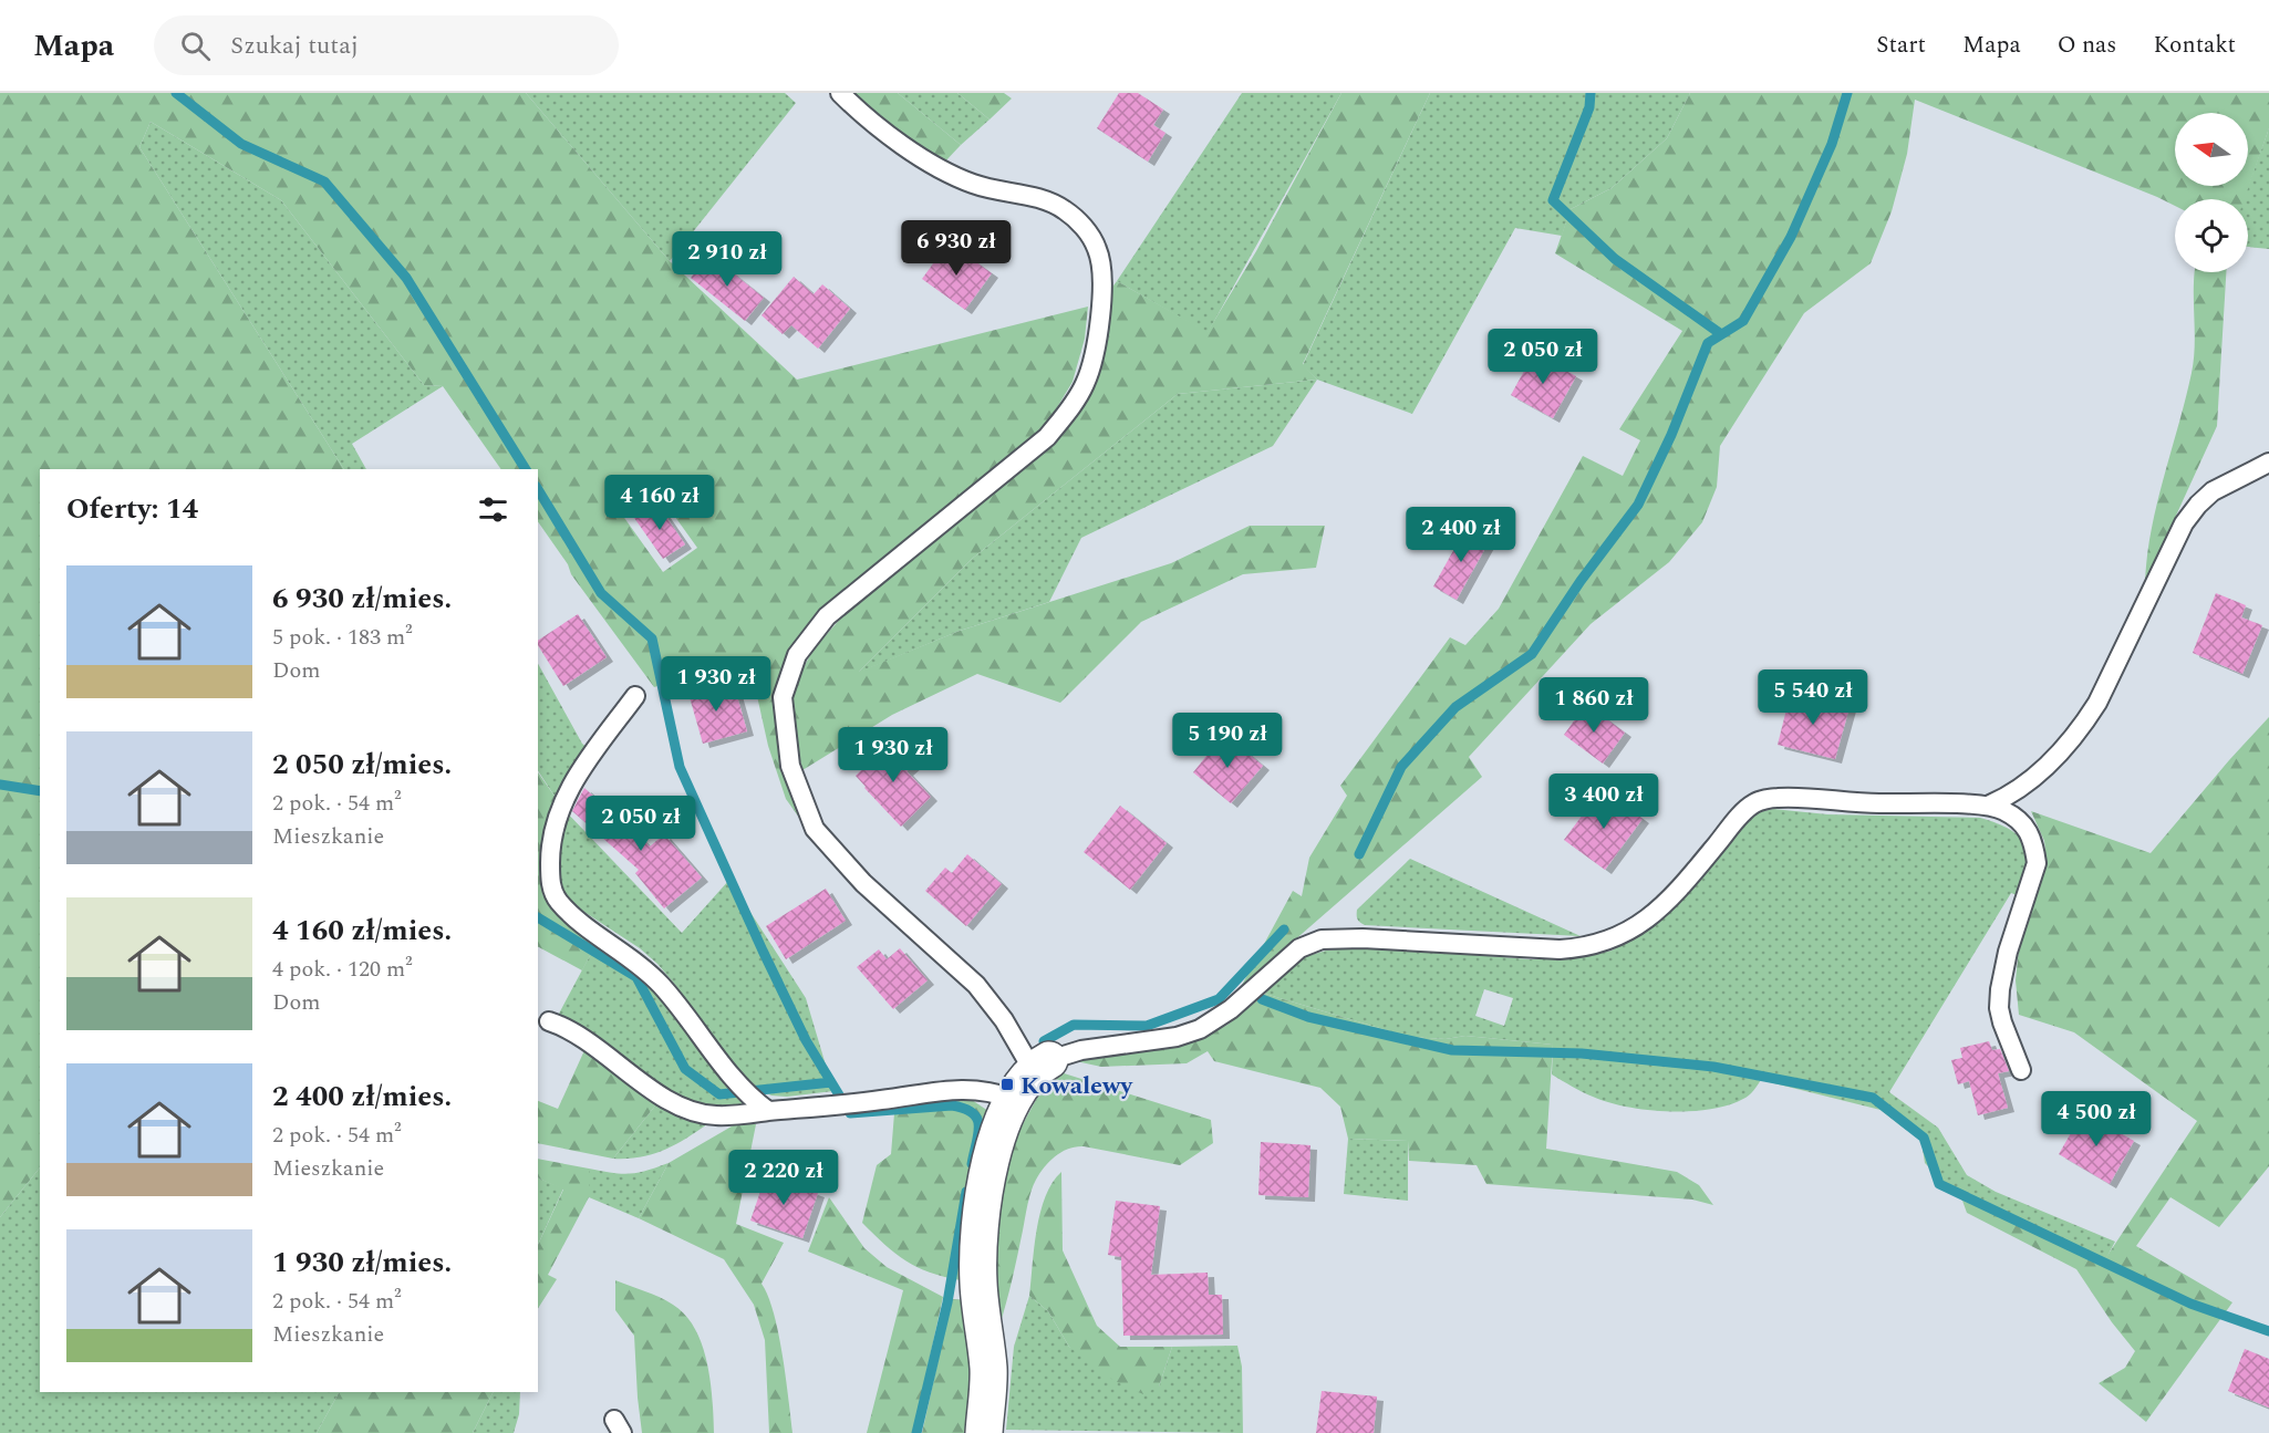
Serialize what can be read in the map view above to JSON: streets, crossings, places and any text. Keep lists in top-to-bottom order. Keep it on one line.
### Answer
{"places":{"transit":["Kowalewy"]},"north":"left","page":{"header":"Mapa","search":"Szukaj tutaj","nav":["Start","Mapa","O nas","Kontakt"],"price":["6 930 zł","2 910 zł","2 050 zł","4 160 zł","2 400 zł","1 930 zł","5 540 zł","1 860 zł","5 190 zł","1 930 zł","3 400 zł","2 050 zł","4 500 zł","2 220 zł"],"heading":"Oferty: 14","list":[{"name":"6 930 zł/mies.","note":"5 pok. · 183 m² · Dom"},{"name":"2 050 zł/mies.","note":"2 pok. · 54 m² · Mieszkanie"},{"name":"4 160 zł/mies.","note":"4 pok. · 120 m² · Dom"},{"name":"2 400 zł/mies.","note":"2 pok. · 54 m² · Mieszkanie"},{"name":"1 930 zł/mies.","note":"2 pok. · 54 m² · Mieszkanie"}]}}
